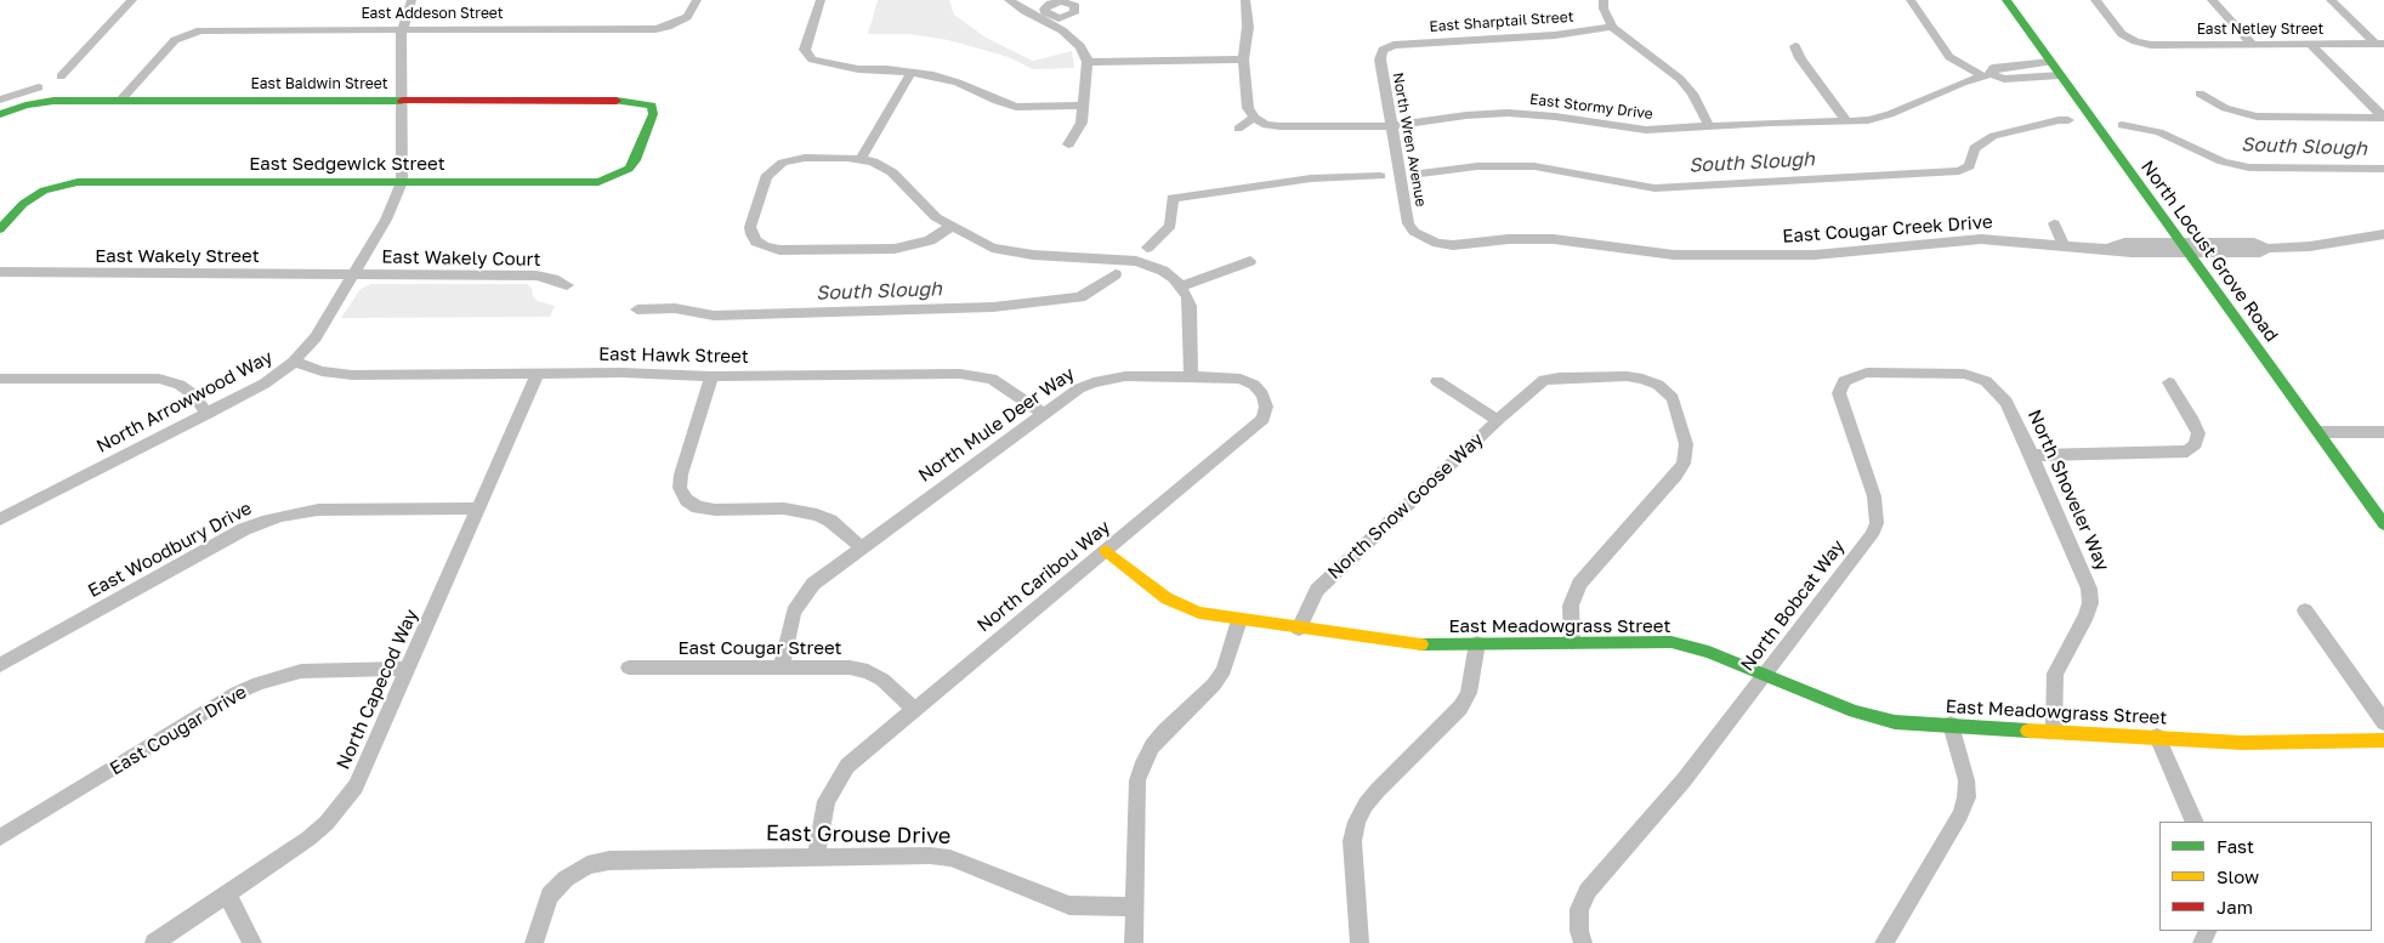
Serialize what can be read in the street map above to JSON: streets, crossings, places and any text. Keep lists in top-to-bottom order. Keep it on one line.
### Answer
{"streets":{"street":["East Addeson Street","East Sharptail Street","East Netley Street","East Baldwin Street","East Stormy Drive","North Wren Avenue","East Sedgewick Street","East Cougar Creek Drive","North Locust Grove Road","East Wakely Street","East Wakely Court","East Hawk Street","North Arrowwood Way","North Mule Deer Way","North Shoveler Way","North Snow Goose Way","East Woodbury Drive","North Caribou Way","North Bobcat Way","East Meadowgrass Street","East Cougar Street","North Capecod Way","East Cougar Drive","East Grouse Drive"]},"crossings":[["East Addeson Street","East Baldwin Street"],["East Addeson Street","North Arrowwood Way"],["East Sharptail Street","North Wren Avenue"],["East Baldwin Street","East Sedgewick Street"],["East Baldwin Street","North Arrowwood Way"],["East Stormy Drive","North Wren Avenue"],["East Stormy Drive","North Locust Grove Road"],["North Wren Avenue","East Cougar Creek Drive"],["East Sedgewick Street","North Arrowwood Way"],["East Cougar Creek Drive","North Locust Grove Road"],["East Wakely Street","East Wakely Court"],["East Wakely Street","North Arrowwood Way"],["East Wakely Court","North Arrowwood Way"],["East Hawk Street","North Arrowwood Way"],["East Hawk Street","North Mule Deer Way"],["East Hawk Street","North Capecod Way"],["North Mule Deer Way","North Caribou Way"],["North Mule Deer Way","East Cougar Street"],["North Shoveler Way","North Bobcat Way"],["North Shoveler Way","East Meadowgrass Street"],["North Snow Goose Way","East Meadowgrass Street"],["East Woodbury Drive","North Capecod Way"],["North Caribou Way","East Meadowgrass Street"],["North Caribou Way","East Cougar Street"],["North Caribou Way","East Grouse Drive"],["North Bobcat Way","East Meadowgrass Street"],["North Capecod Way","East Cougar Drive"]],"water":["South Slough"],"legend":["Fast","Slow","Jam"]}
